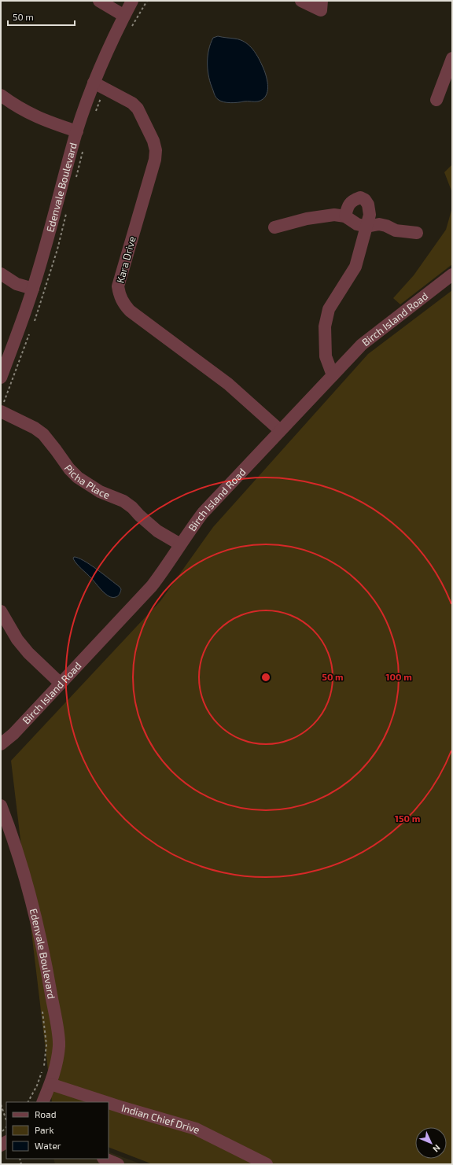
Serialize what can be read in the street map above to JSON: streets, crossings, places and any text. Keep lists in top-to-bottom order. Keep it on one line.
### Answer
{"streets":{"street":["Edenvale Boulevard","Kara Drive","Birch Island Road","Picha Place","Indian Chief Drive"]},"crossings":[["Edenvale Boulevard","Kara Drive"],["Edenvale Boulevard","Indian Chief Drive"],["Kara Drive","Birch Island Road"],["Birch Island Road","Picha Place"]],"legend":["Road","Park","Water"],"scale_bar":"50 m","north":"bottom right","rings":["50 m","100 m","150 m"]}
